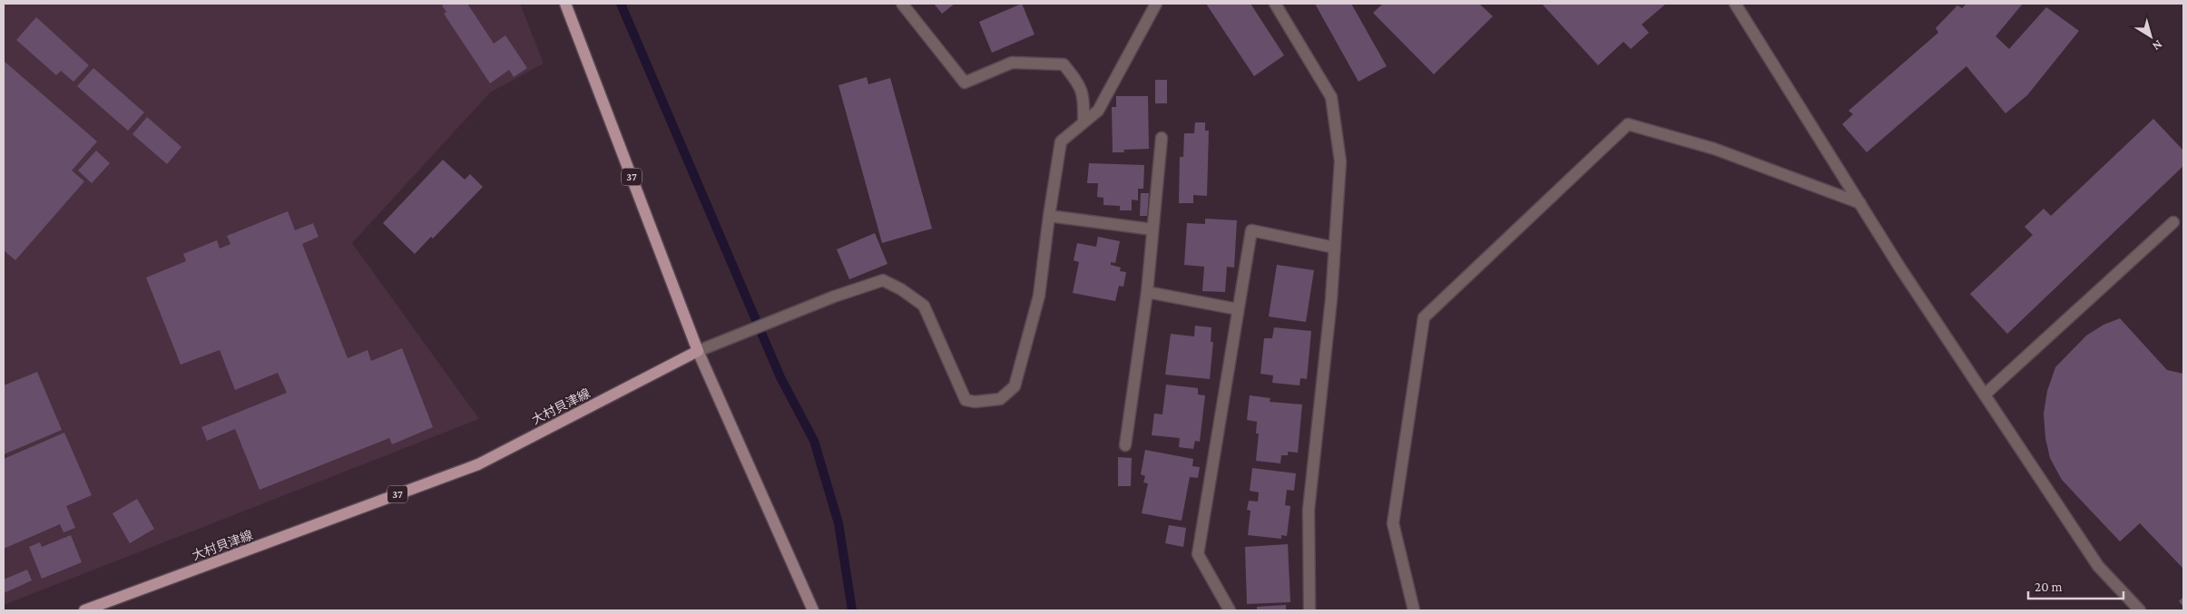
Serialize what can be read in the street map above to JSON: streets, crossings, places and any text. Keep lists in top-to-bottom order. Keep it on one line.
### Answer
{"streets":{"main road":["37","大村貝津線"]},"crossings":[["37","大村貝津線"]],"scale_bar":"20 m","north":"bottom right"}
